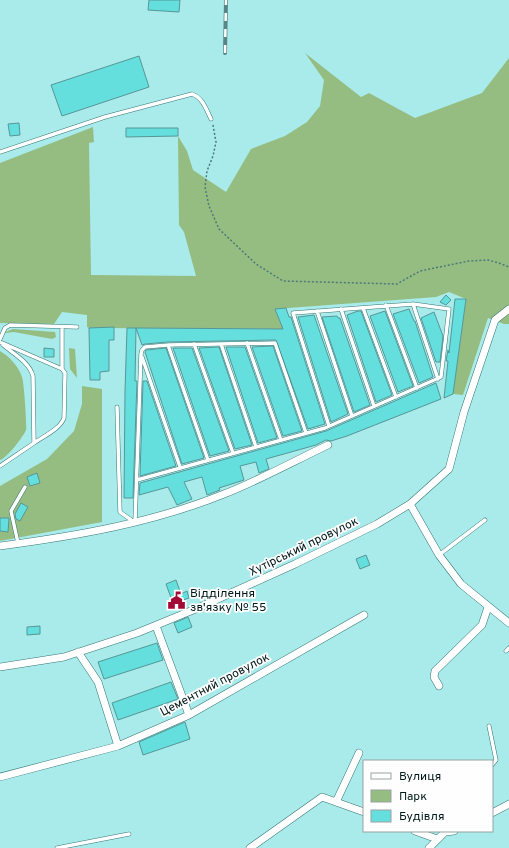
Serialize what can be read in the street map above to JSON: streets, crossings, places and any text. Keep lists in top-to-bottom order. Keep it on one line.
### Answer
{"streets":{"street":["Хутірський провулок","Цементний провулок"]},"places":{"public building":["Відділення зв'язку № 55"]},"legend":["Вулиця","Парк","Будівля"]}
